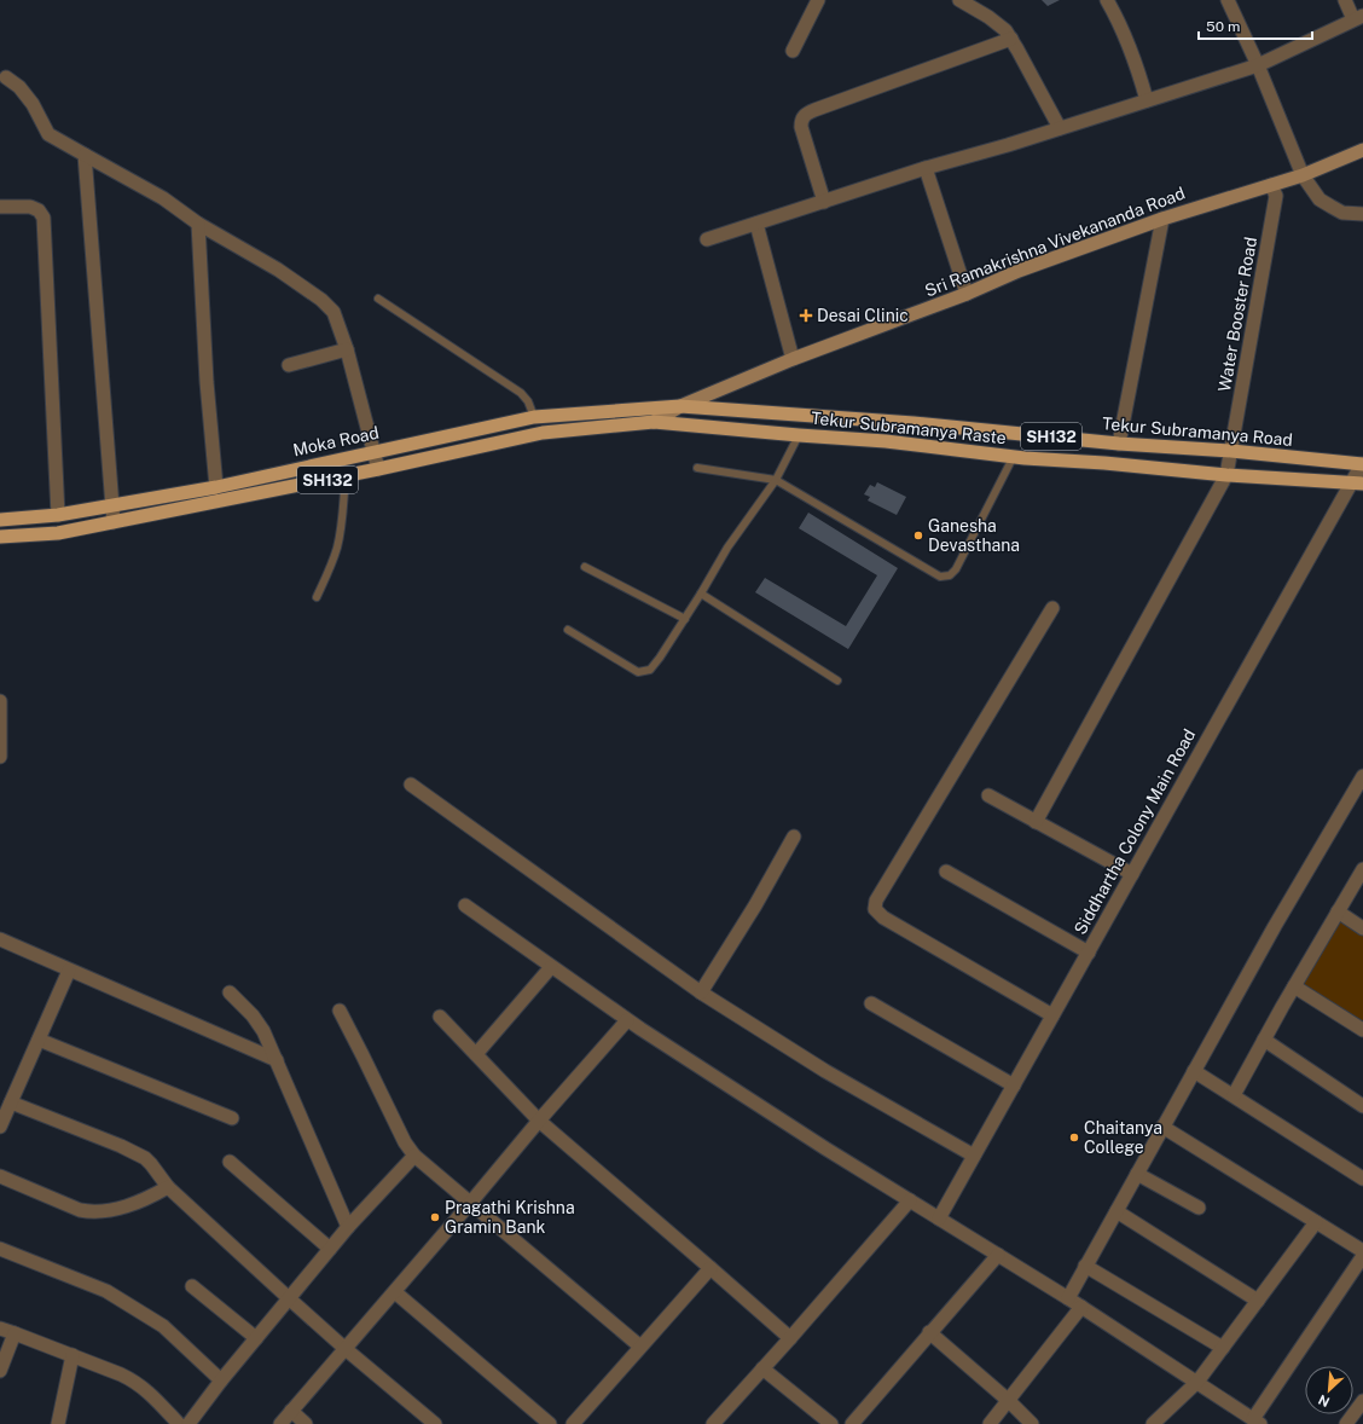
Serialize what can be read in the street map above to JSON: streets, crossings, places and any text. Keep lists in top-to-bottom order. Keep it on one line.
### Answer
{"streets":{"main road":["Sri Ramakrishna Vivekananda Road","Tekur Subramanya Raste","Tekur Subramanya Road","SH132","Moka Road"],"street":["Water Booster Road","Siddhartha Colony Main Road"]},"crossings":[["Sri Ramakrishna Vivekananda Road","Water Booster Road"],["Sri Ramakrishna Vivekananda Road","Tekur Subramanya Raste"],["Sri Ramakrishna Vivekananda Road","Tekur Subramanya Road"],["Sri Ramakrishna Vivekananda Road","Moka Road"],["Water Booster Road","Tekur Subramanya Raste"],["Water Booster Road","Tekur Subramanya Road"],["Tekur Subramanya Raste","Moka Road"],["Tekur Subramanya Raste","Siddhartha Colony Main Road"],["Tekur Subramanya Road","Moka Road"],["Tekur Subramanya Road","Siddhartha Colony Main Road"]],"places":{"health":["Desai Clinic"],"other":["Ganesha Devasthana","Chaitanya College","Pragathi Krishna Gramin Bank"]},"scale_bar":"50 m","north":"bottom left"}
